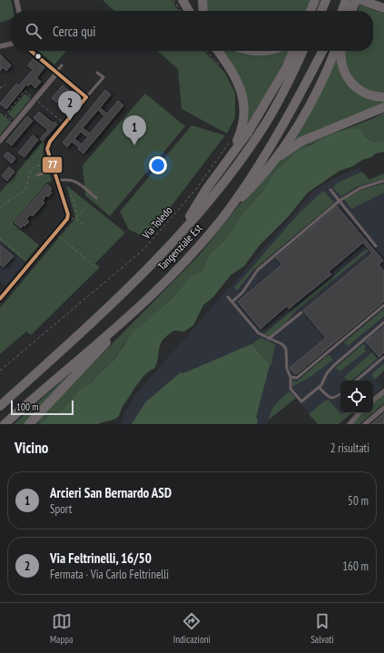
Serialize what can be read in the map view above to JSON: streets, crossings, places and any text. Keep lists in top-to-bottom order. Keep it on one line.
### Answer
{"streets":{"highway":["Tangenziale Est"],"path":["Via Toledo"]},"lines":["transit line 77"],"scale_bar":"100 m","page":{"search":"Cerca qui","pins":["2","1"],"scale":"100 m","heading":["Vicino","2 risultati"],"list":[{"mark":"1","name":"Arcieri San Bernardo ASD","note":"Sport","value":"50 m"},{"mark":"2","name":"Via Feltrinelli, 16/50","note":"Fermata · Via Carlo Feltrinelli","value":"160 m"}],"nav":["Mappa","Indicazioni","Salvati"]}}
